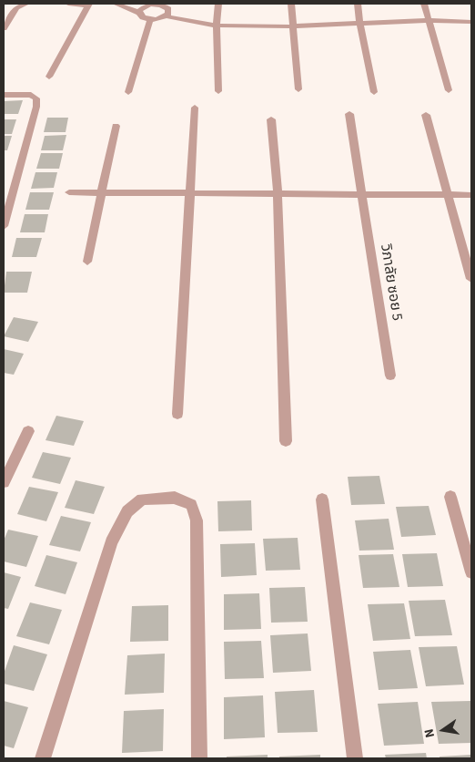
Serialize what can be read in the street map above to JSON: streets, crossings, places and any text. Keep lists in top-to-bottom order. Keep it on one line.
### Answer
{"streets":{"street":["วิภาลัย ซอย 5"]},"north":"left"}
